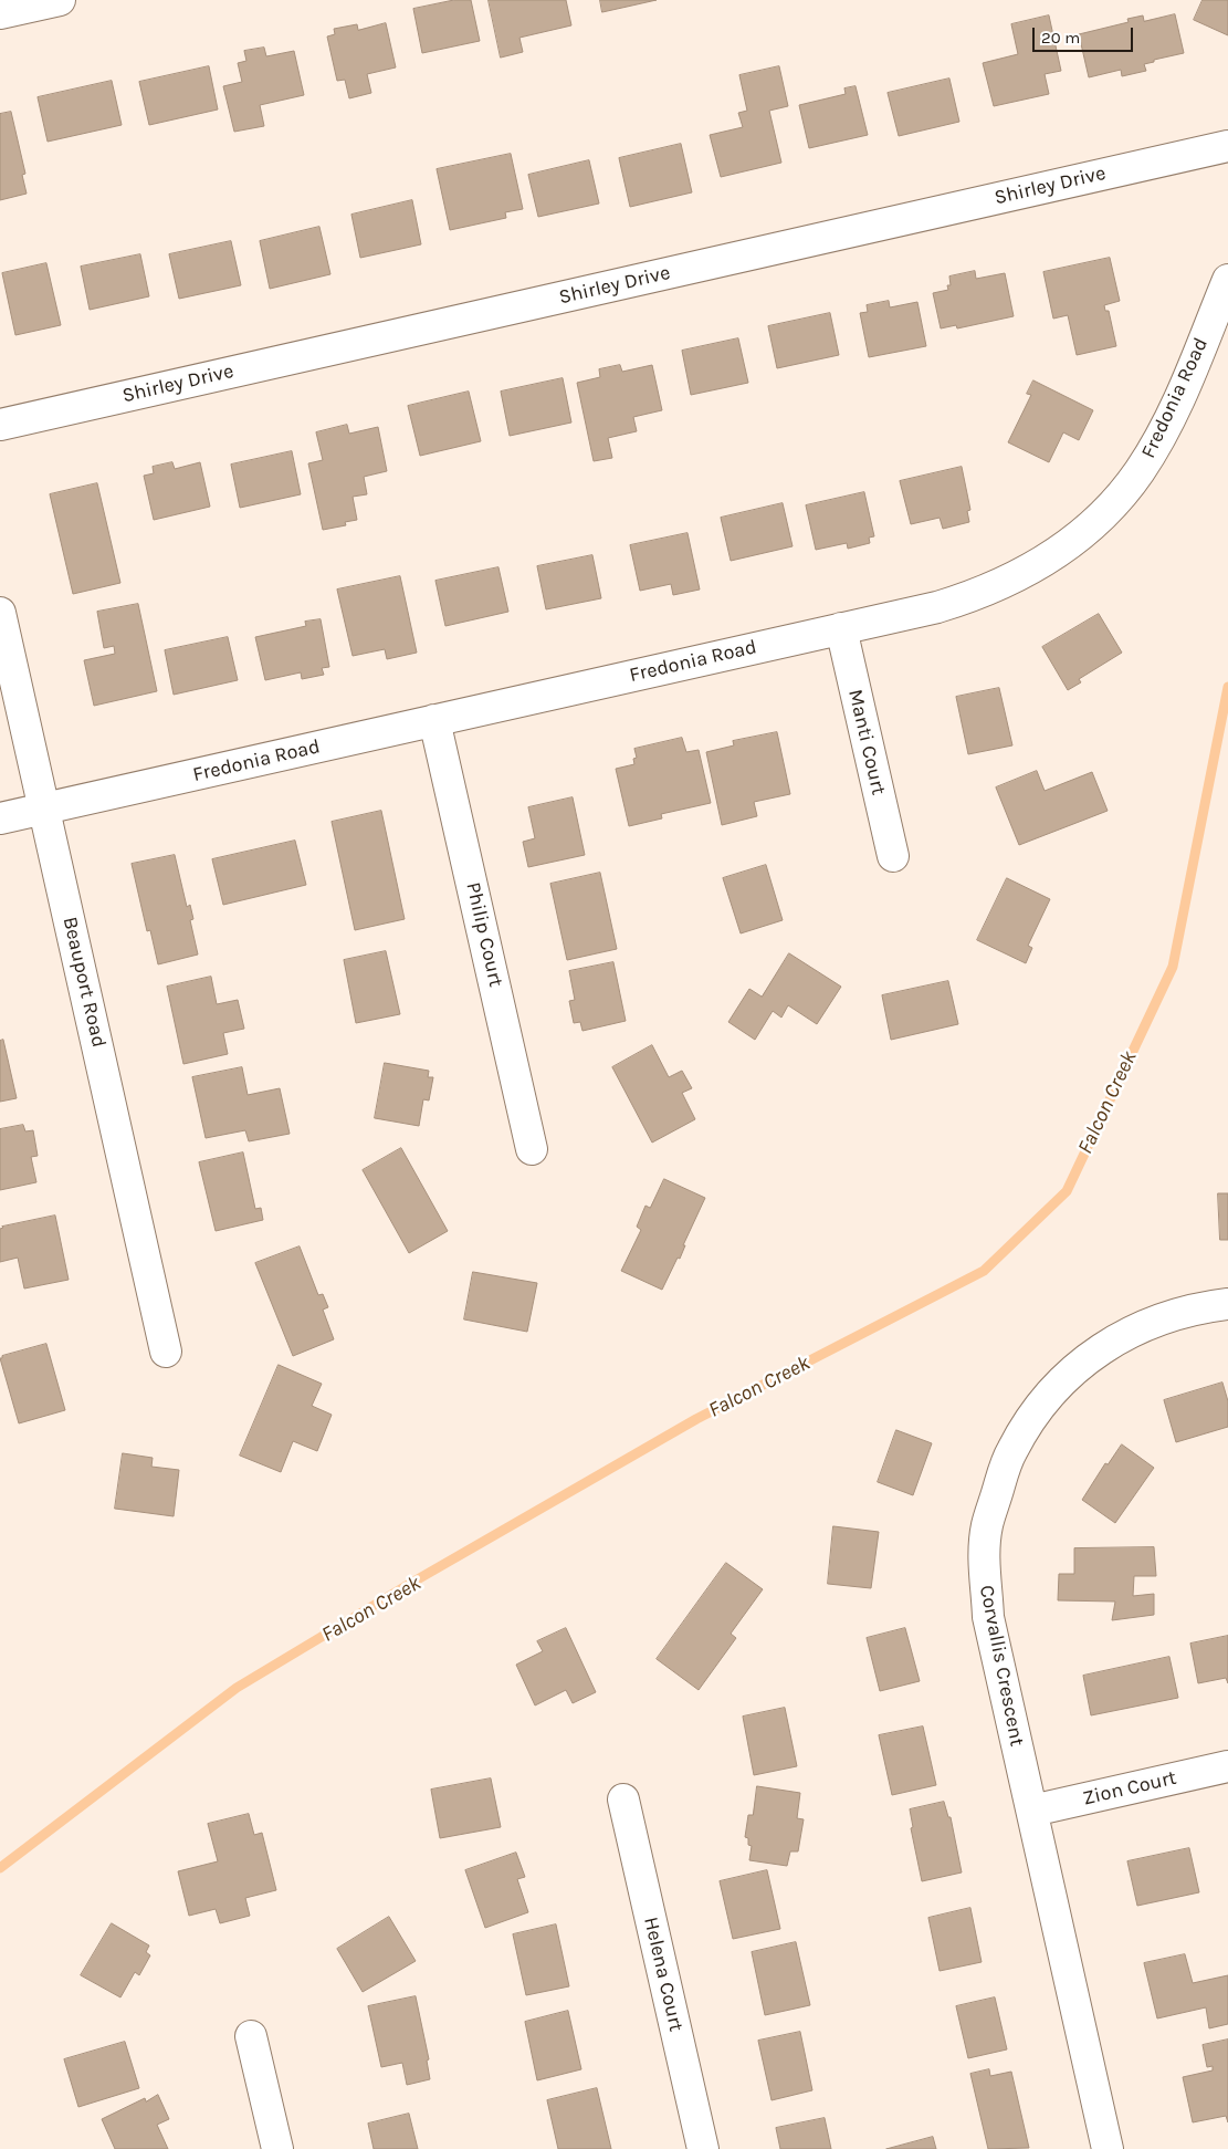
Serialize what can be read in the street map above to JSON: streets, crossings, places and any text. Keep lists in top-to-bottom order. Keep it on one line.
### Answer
{"streets":{"street":["Shirley Drive","Fredonia Road","Manti Court","Philip Court","Beauport Road","Corvallis Crescent","Zion Court","Helena Court"]},"crossings":[["Fredonia Road","Manti Court"],["Fredonia Road","Philip Court"],["Fredonia Road","Beauport Road"],["Corvallis Crescent","Zion Court"]],"water":["Falcon Creek"],"scale_bar":"20 m"}
